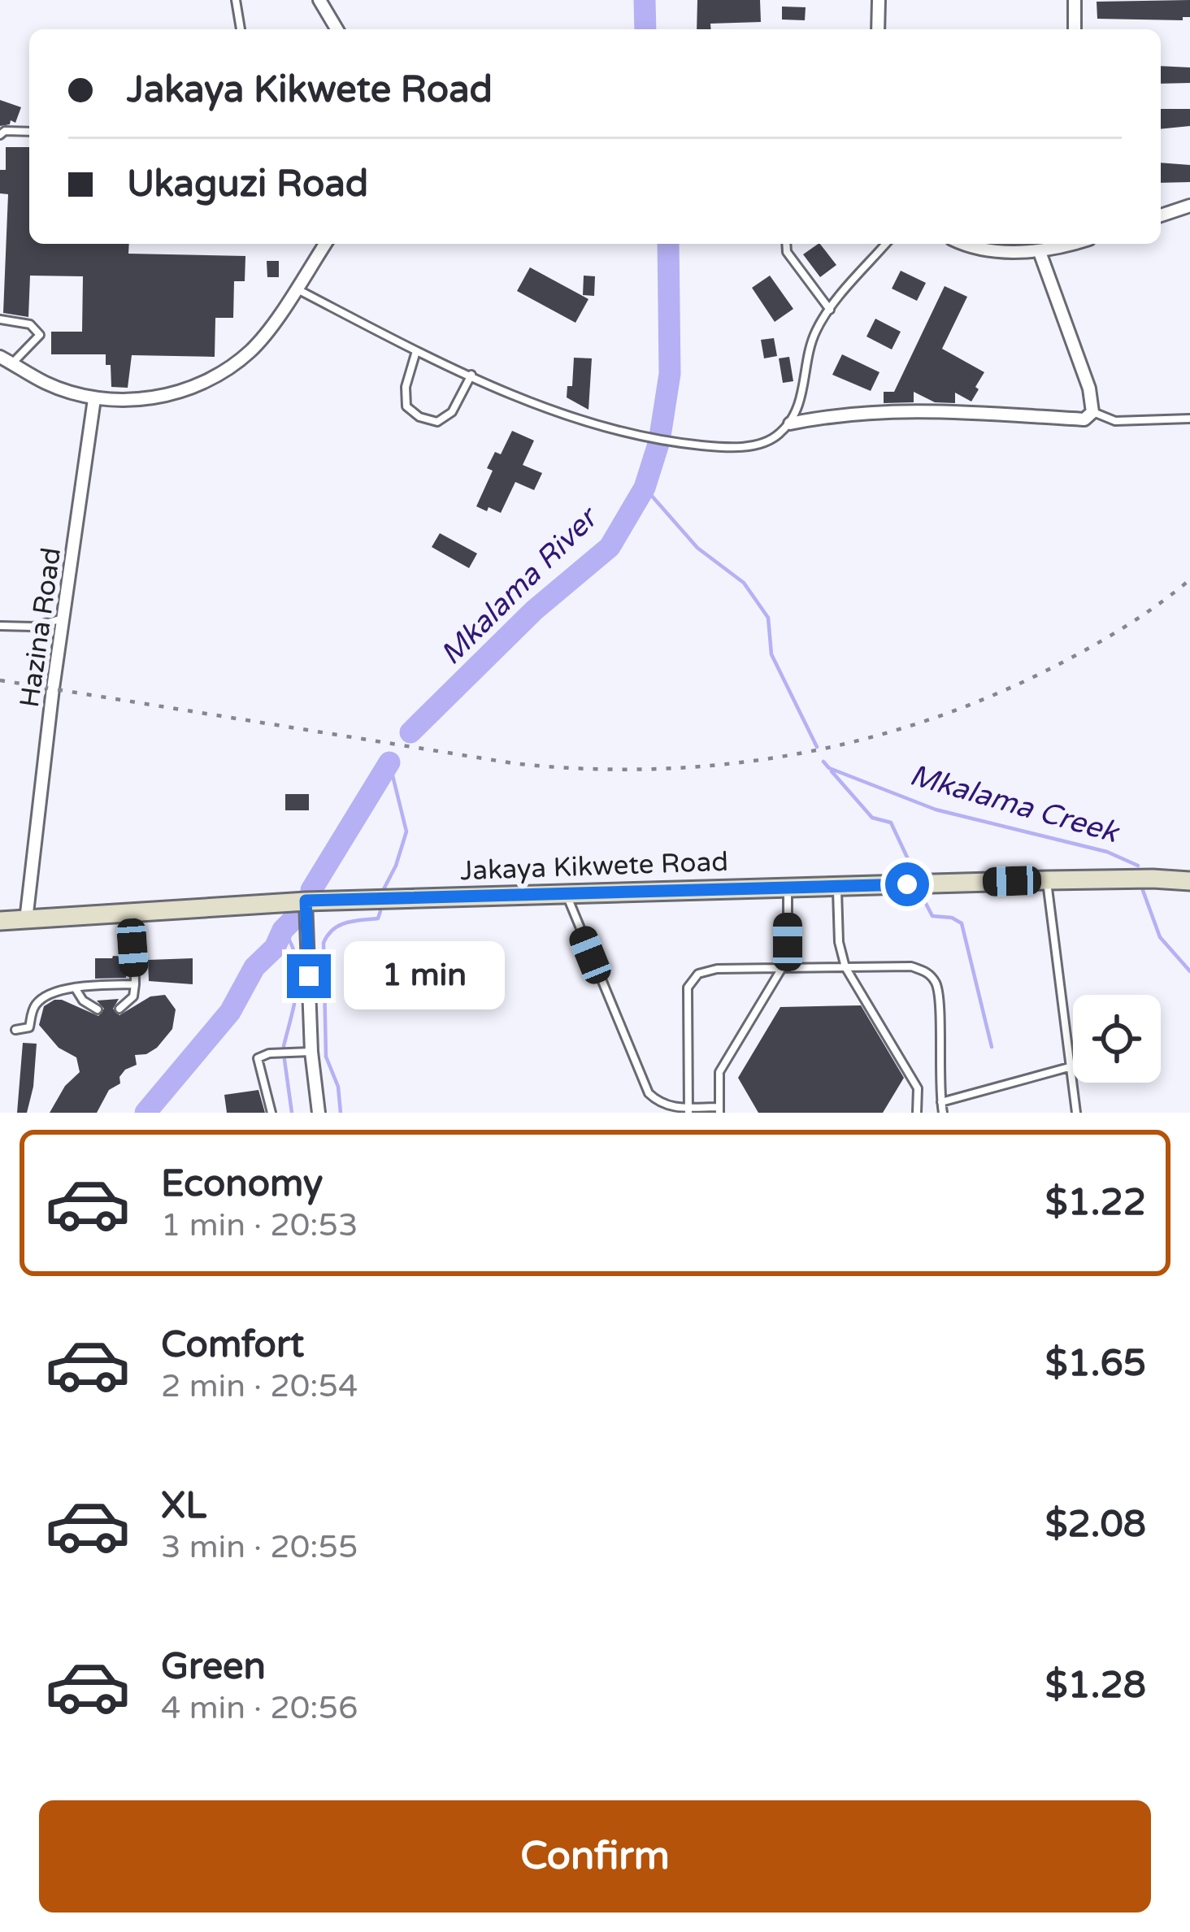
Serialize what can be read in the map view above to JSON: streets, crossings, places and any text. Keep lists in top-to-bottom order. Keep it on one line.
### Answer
{"streets":{"main road":["Jakaya Kikwete Road"],"street":["Hazina Road"]},"crossings":[["Hazina Road","Jakaya Kikwete Road"]],"water":["Mkalama River","Mkalama Creek"],"page":{"banner":["Jakaya Kikwete Road","Ukaguzi Road"],"bubble":"1 min","list":[{"name":"Economy","note":"1 min · 20:53","value":"$1.22"},{"name":"Comfort","note":"2 min · 20:54","value":"$1.65"},{"name":"XL","note":"3 min · 20:55","value":"$2.08"},{"name":"Green","note":"4 min · 20:56","value":"$1.28"}],"buttons":"Confirm"}}
